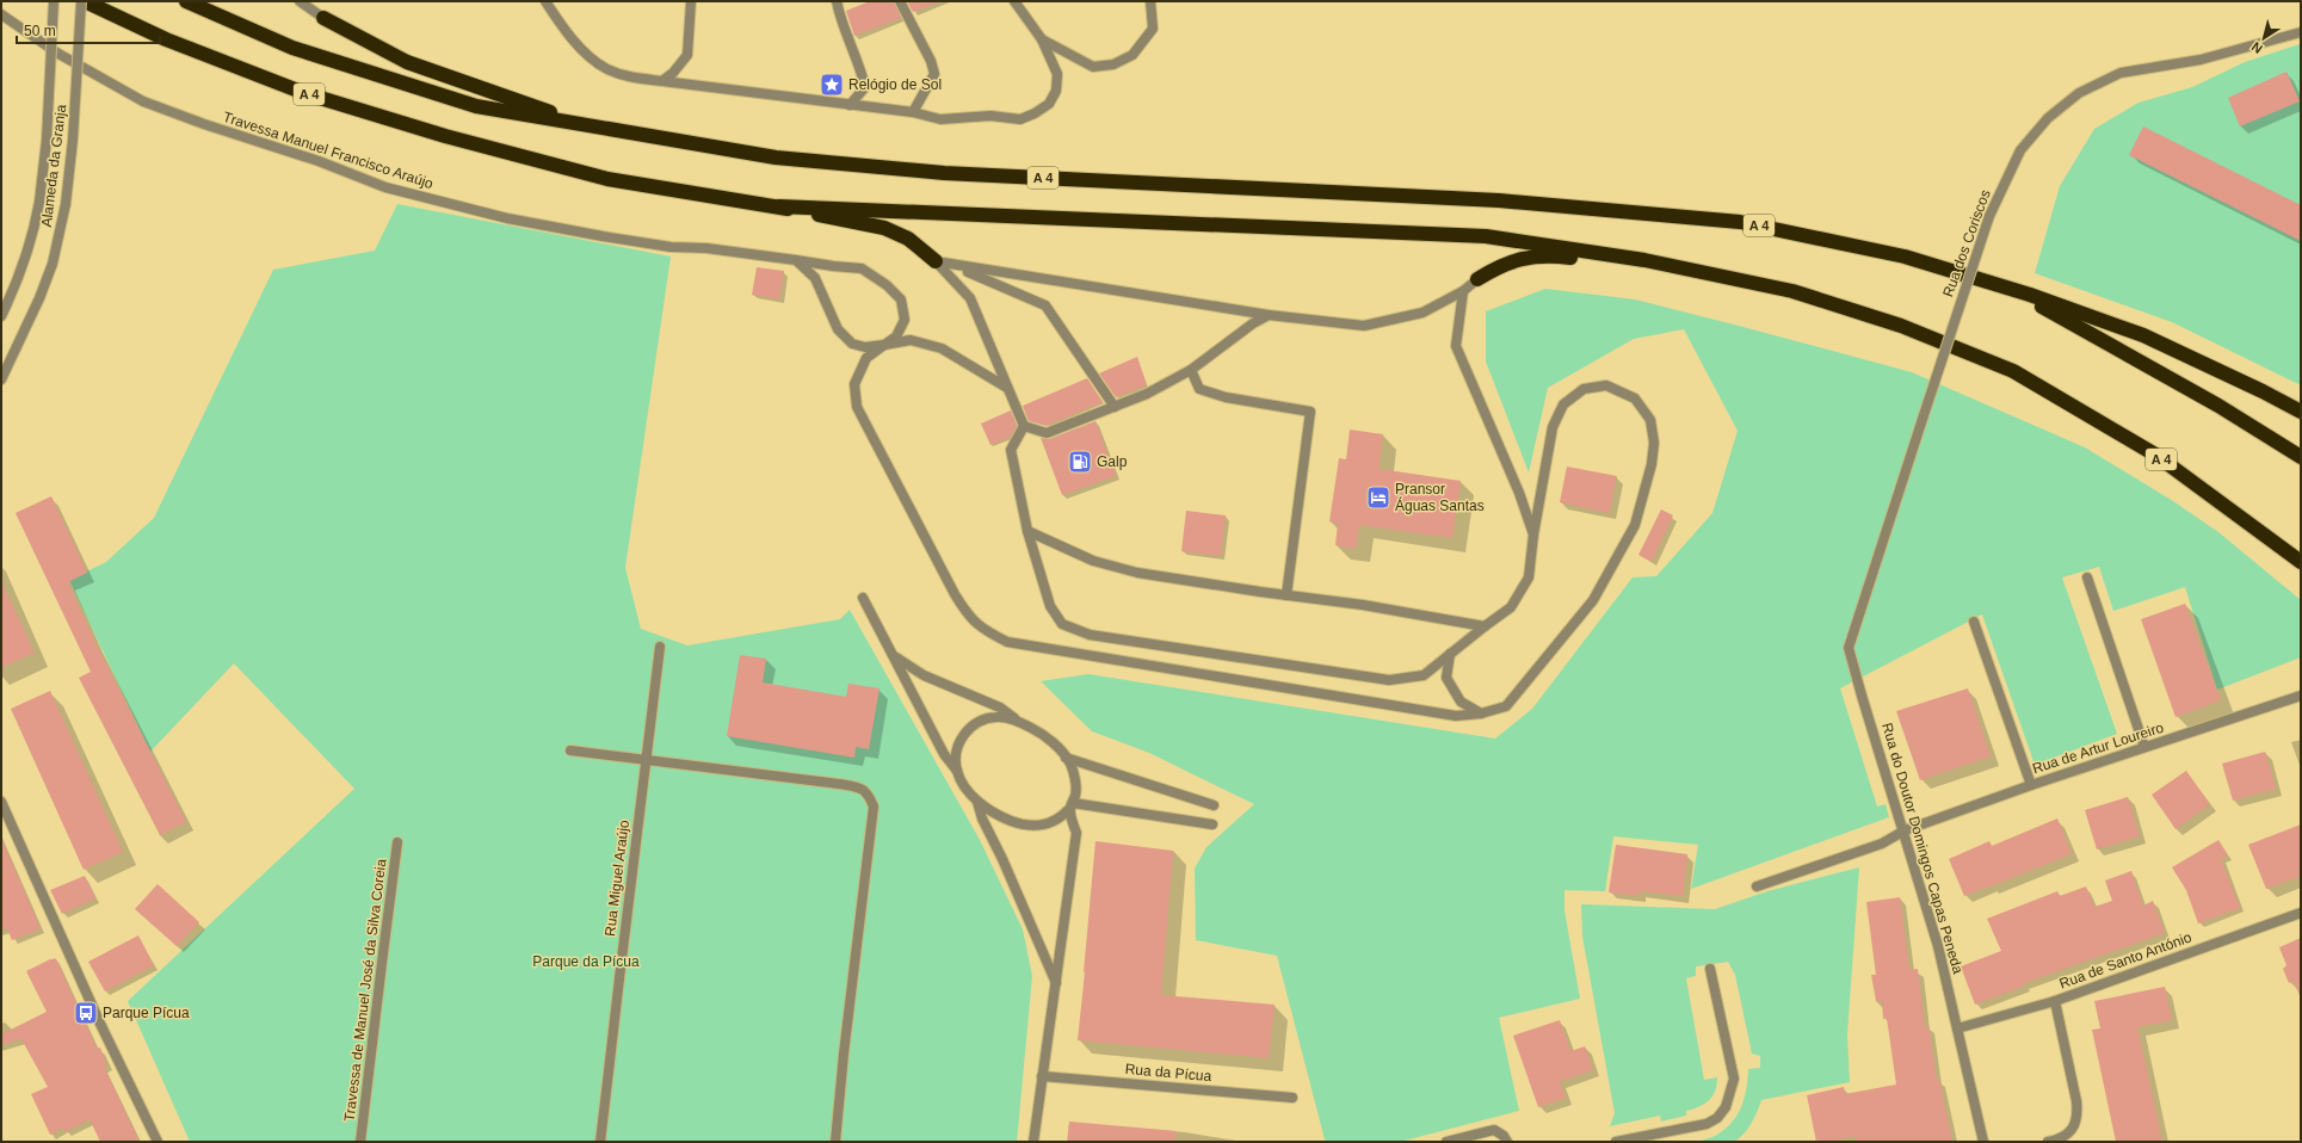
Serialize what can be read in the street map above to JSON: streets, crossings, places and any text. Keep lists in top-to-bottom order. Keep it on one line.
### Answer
{"streets":{"highway":["A 4"],"street":["Travessa Manuel Francisco Araújo","Alameda da Granja","Rua dos Coriscos","Rua de Artur Loureiro","Rua do Doutor Domingos Capas Peneda","Rua Miguel Araújo","Rua de Santo António","Travessa de Manuel José da Silva Coreia","Rua da Pícua"]},"crossings":[["Rua dos Coriscos","Rua do Doutor Domingos Capas Peneda"],["Rua de Artur Loureiro","Rua do Doutor Domingos Capas Peneda"],["Rua do Doutor Domingos Capas Peneda","Rua de Santo António"]],"parks":["Parque da Pícua"],"places":{"place":["Relógio de Sol"],"fuel station":["Galp"],"hotel":["Pransor Águas Santas"],"bus stop":["Parque Pícua"]},"scale_bar":"50 m","north":"bottom left"}
